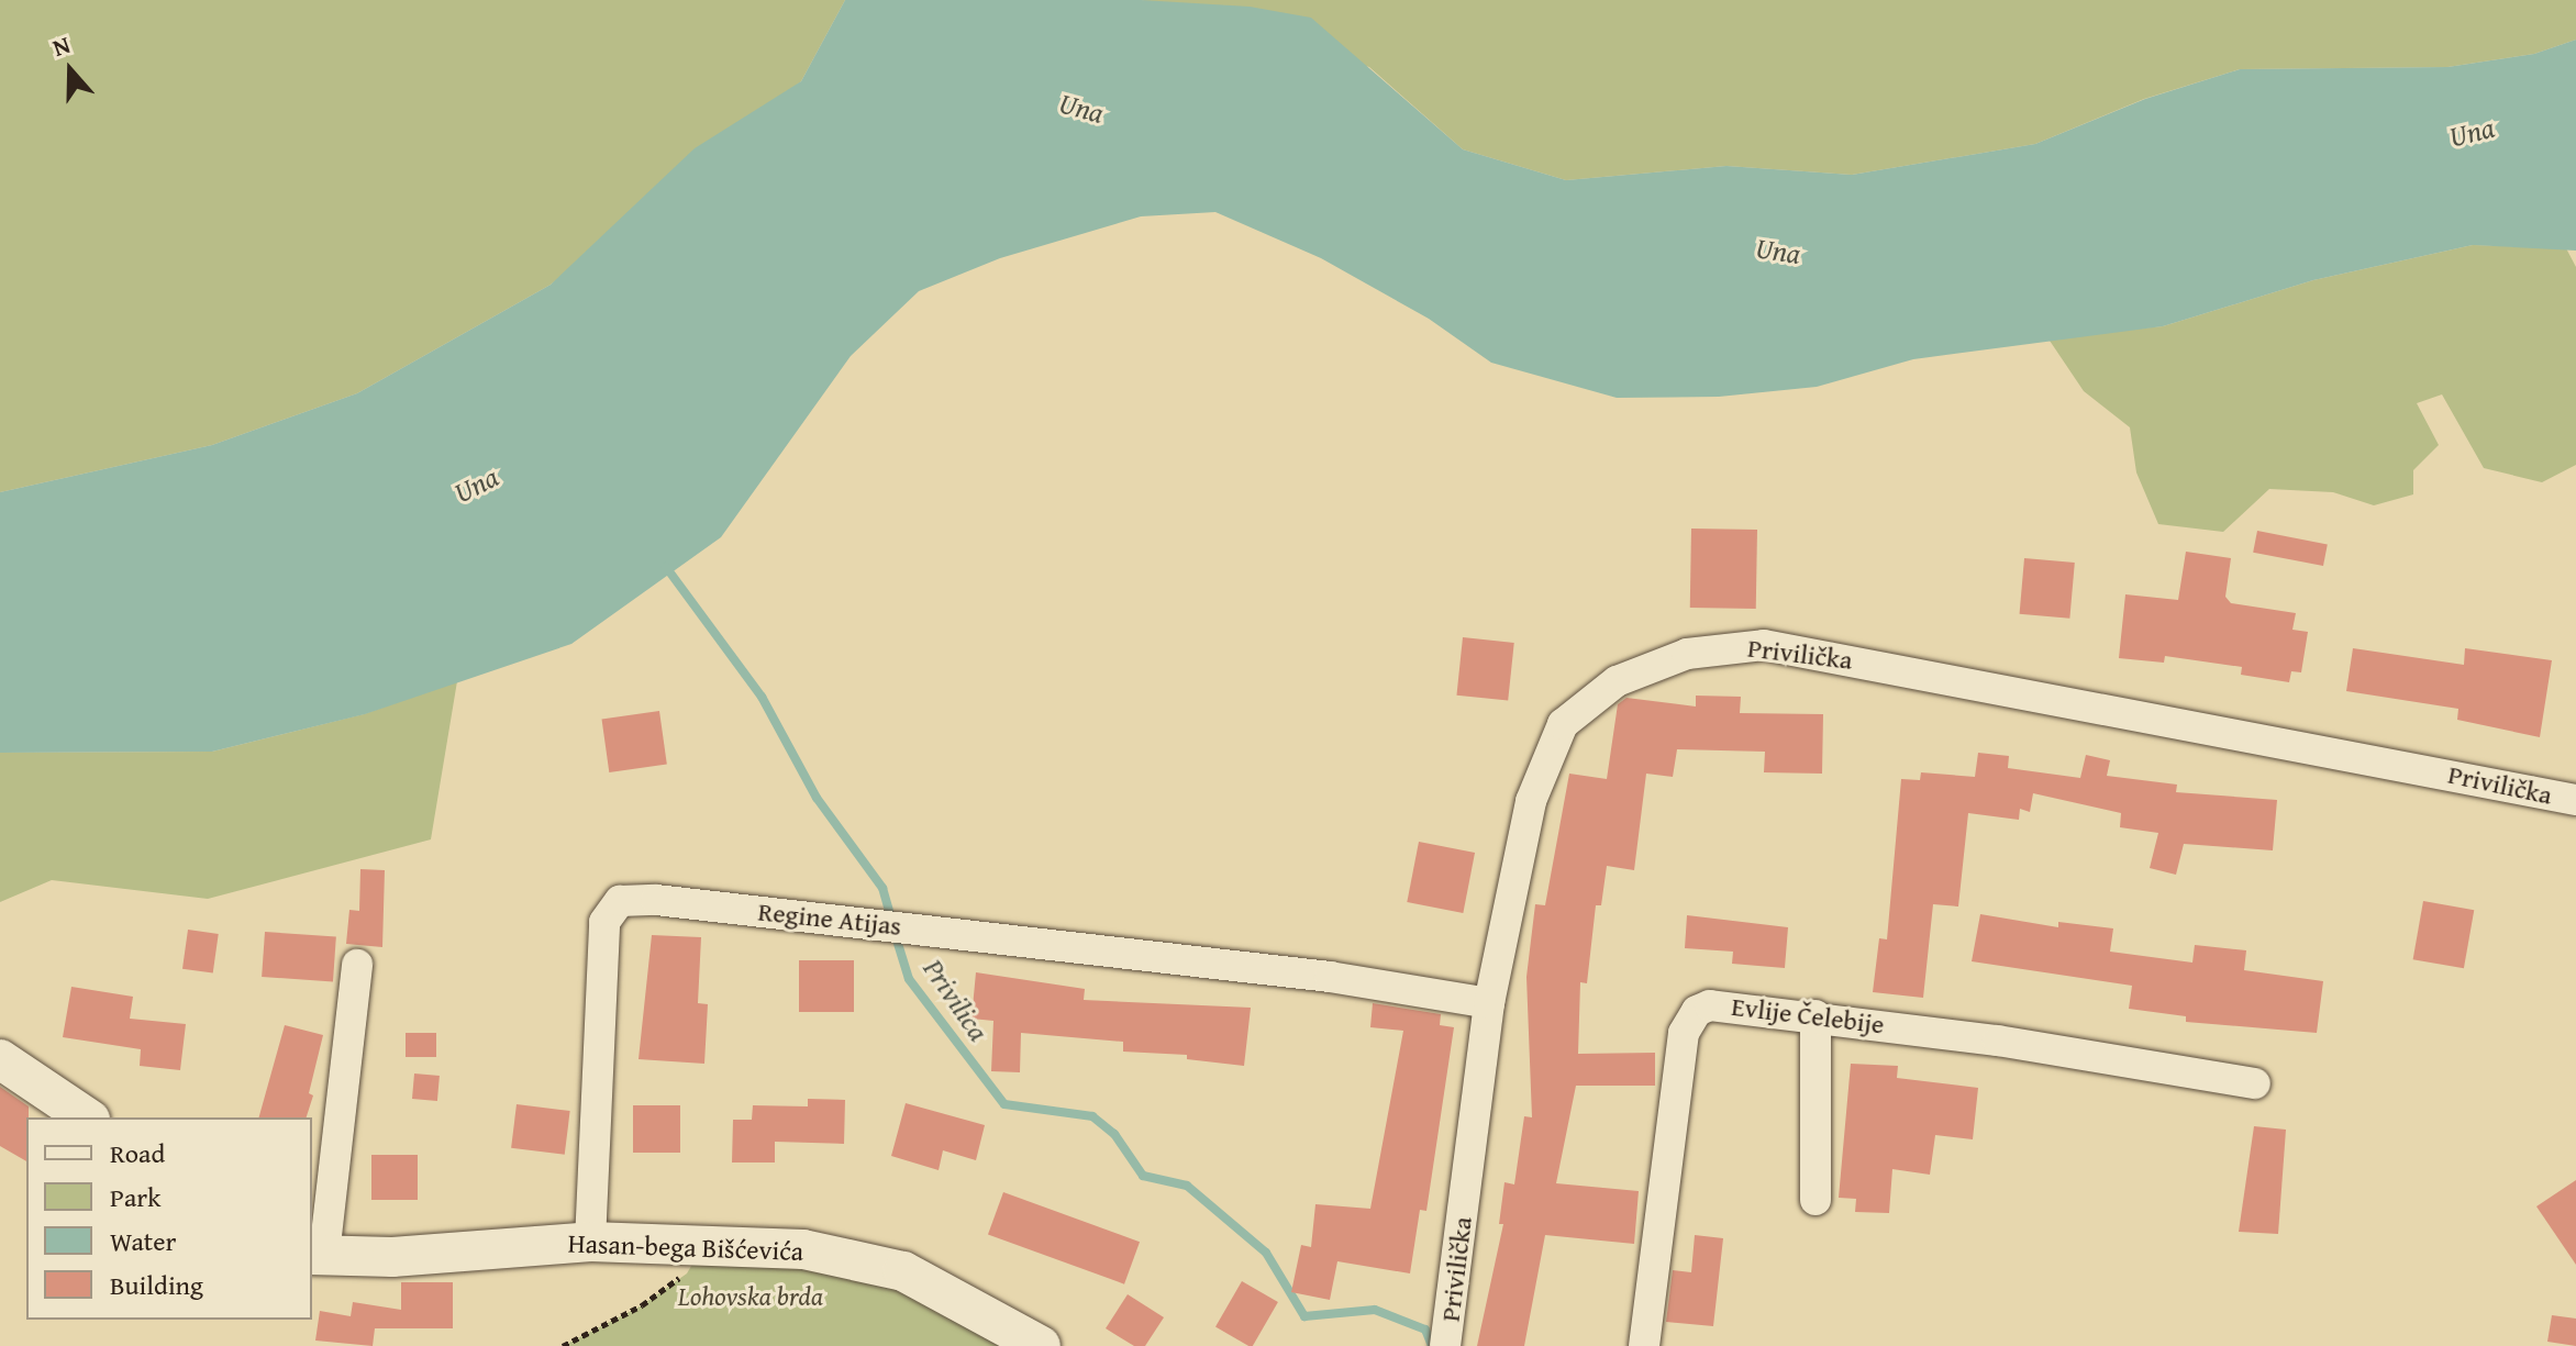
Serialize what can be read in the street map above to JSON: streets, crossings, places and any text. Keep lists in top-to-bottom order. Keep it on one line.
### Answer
{"streets":{"street":["Privilička","Regine Atijas","Evlije Čelebije","Hasan-bega Bišćevića"]},"crossings":[["Privilička","Regine Atijas"],["Regine Atijas","Hasan-bega Bišćevića"]],"water":["Una","Privilica"],"parks":["Lohovska brda"],"legend":["Road","Park","Water","Building"],"north":"top"}
